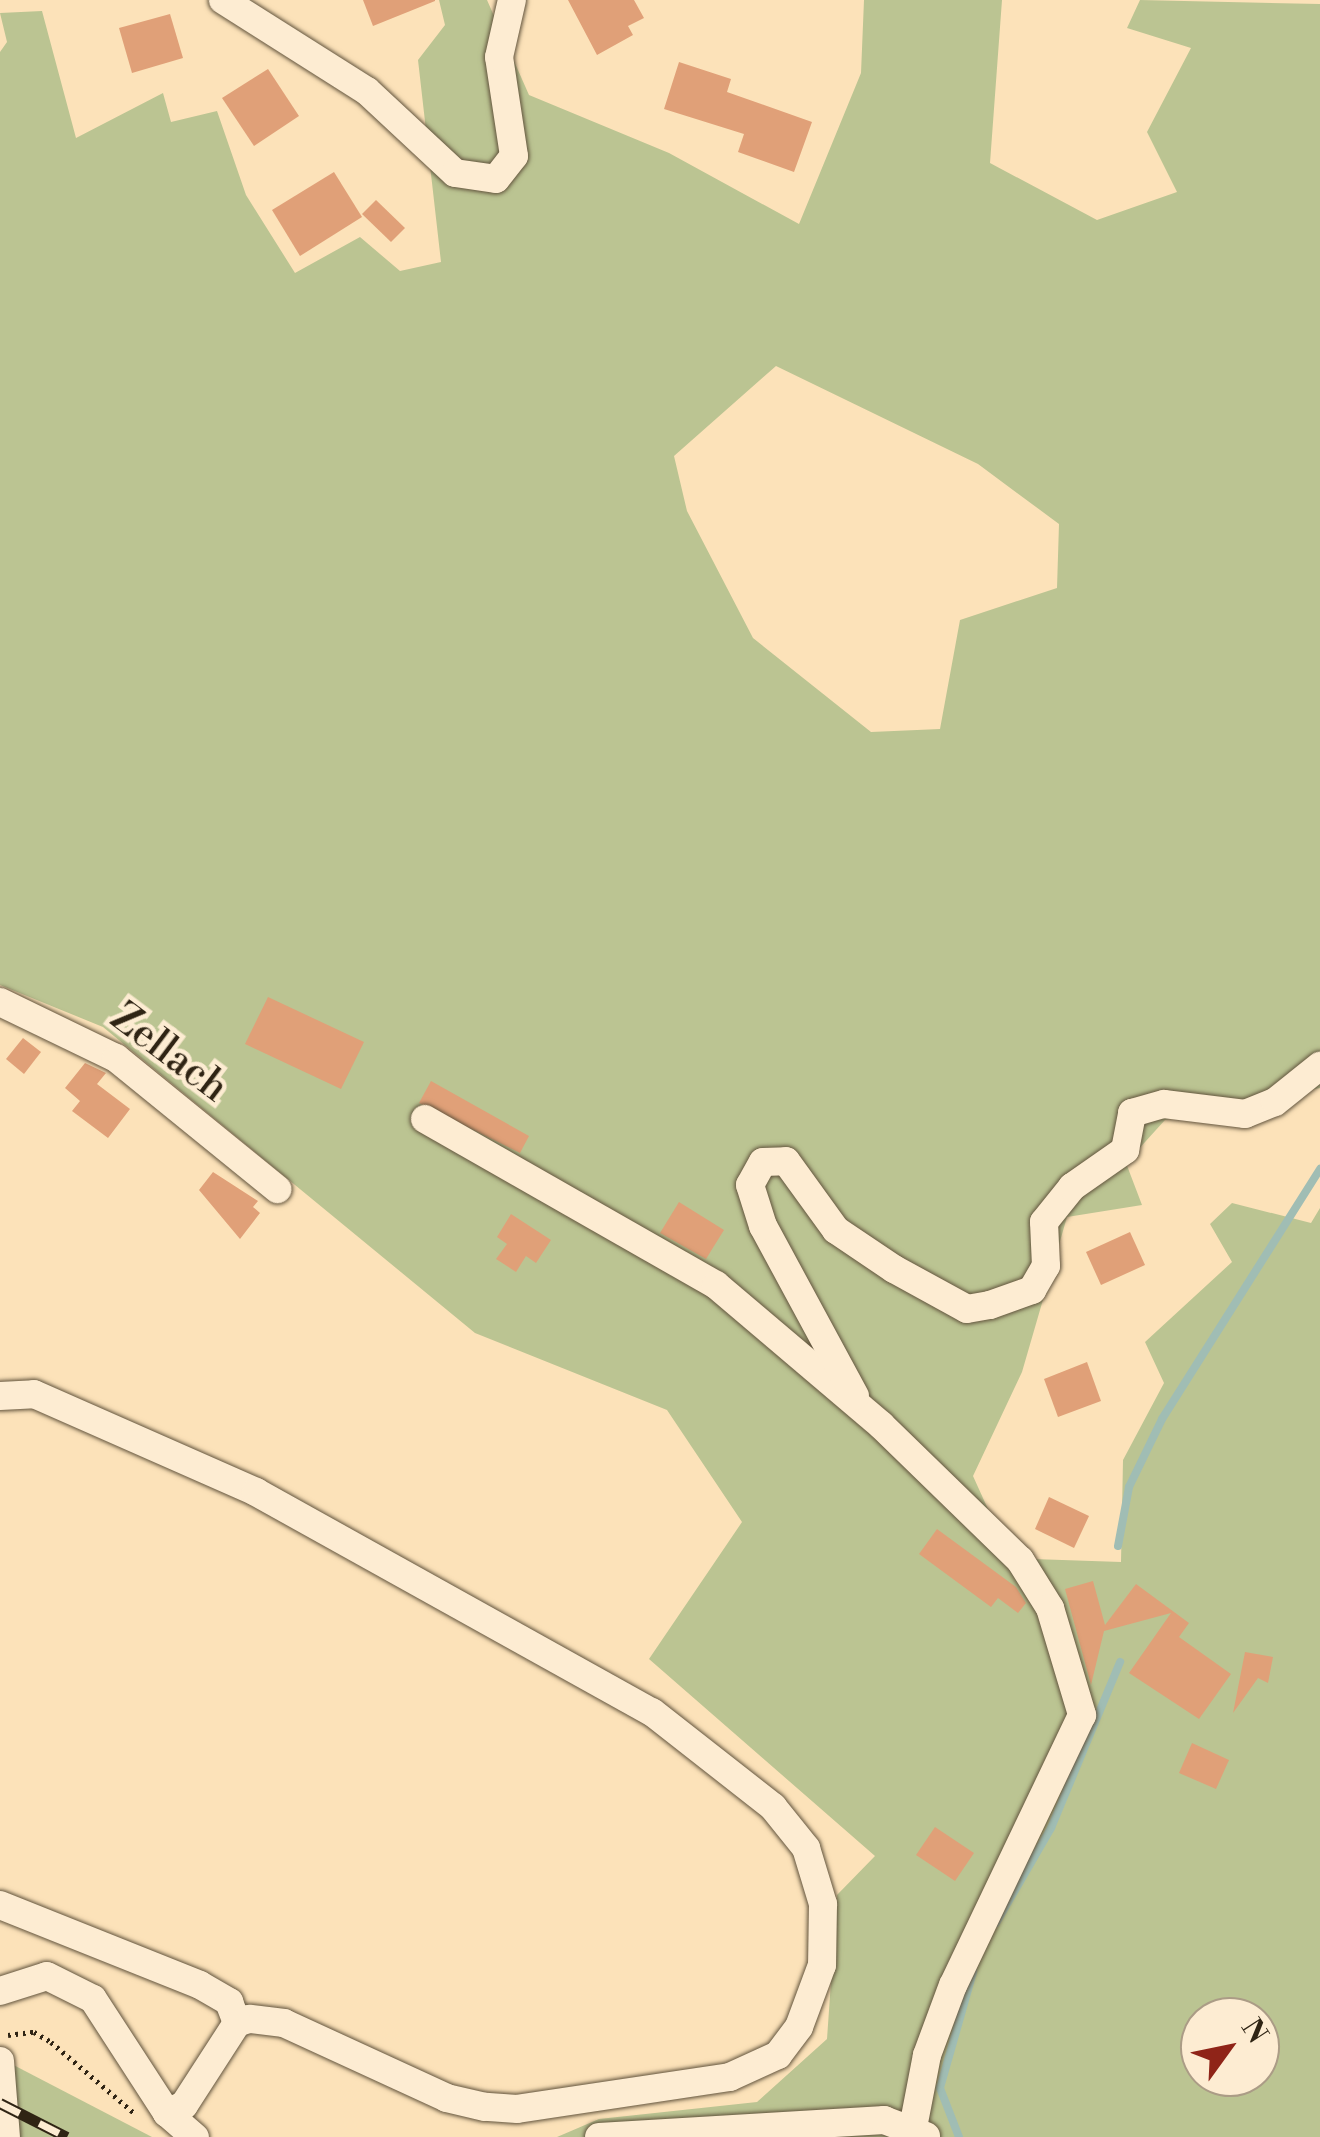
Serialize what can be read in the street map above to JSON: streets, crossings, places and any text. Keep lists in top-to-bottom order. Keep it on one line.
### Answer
{"streets":{"street":["Zellach"]},"north":"top right"}
